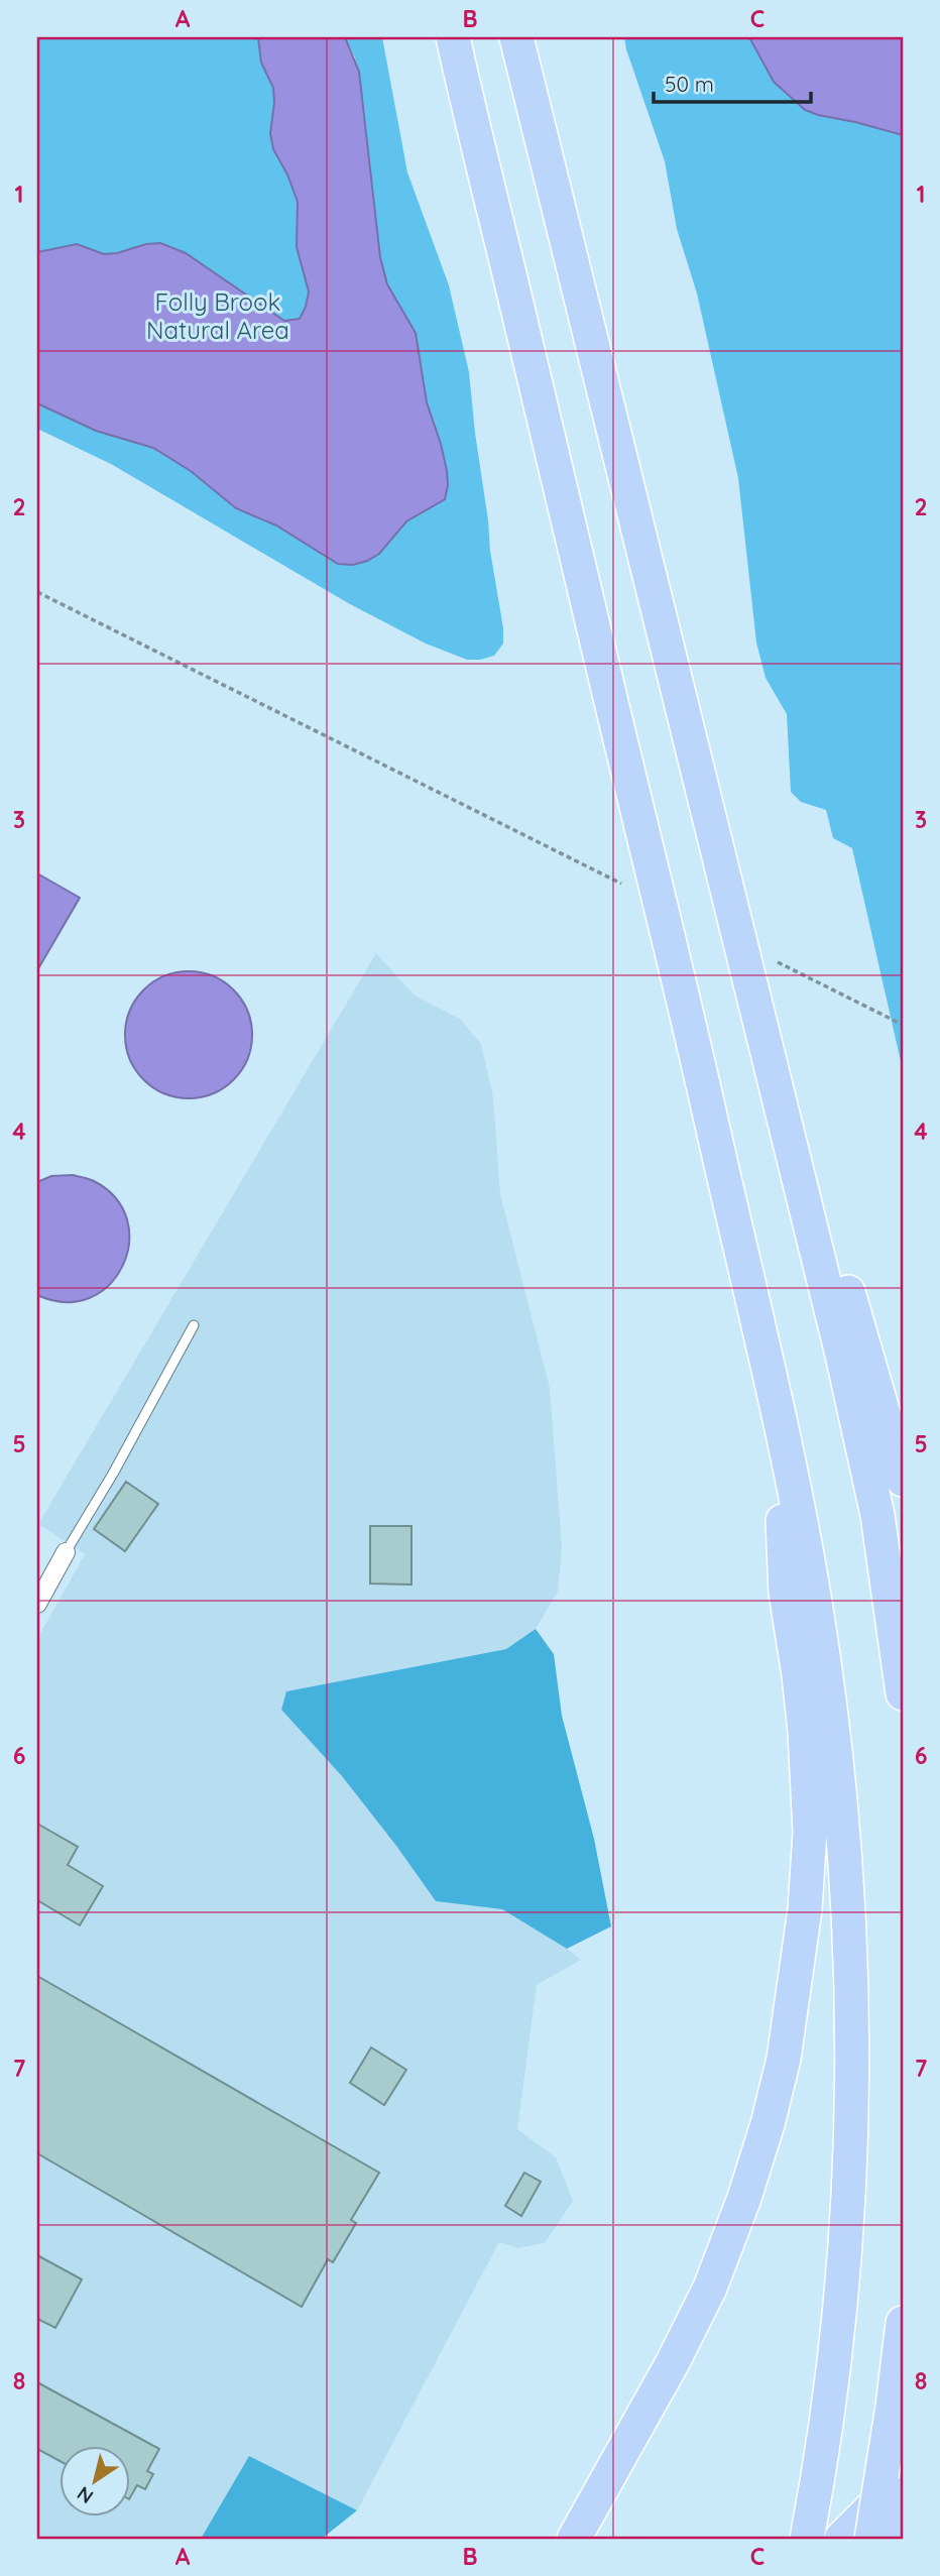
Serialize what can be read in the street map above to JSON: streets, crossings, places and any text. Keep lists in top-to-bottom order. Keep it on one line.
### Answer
{"parks":["Folly Brook Natural Area"],"scale_bar":"50 m","north":"bottom left","grid":{"columns":["A","B","C"],"rows":["1","2","3","4","5","6","7","8"]}}
